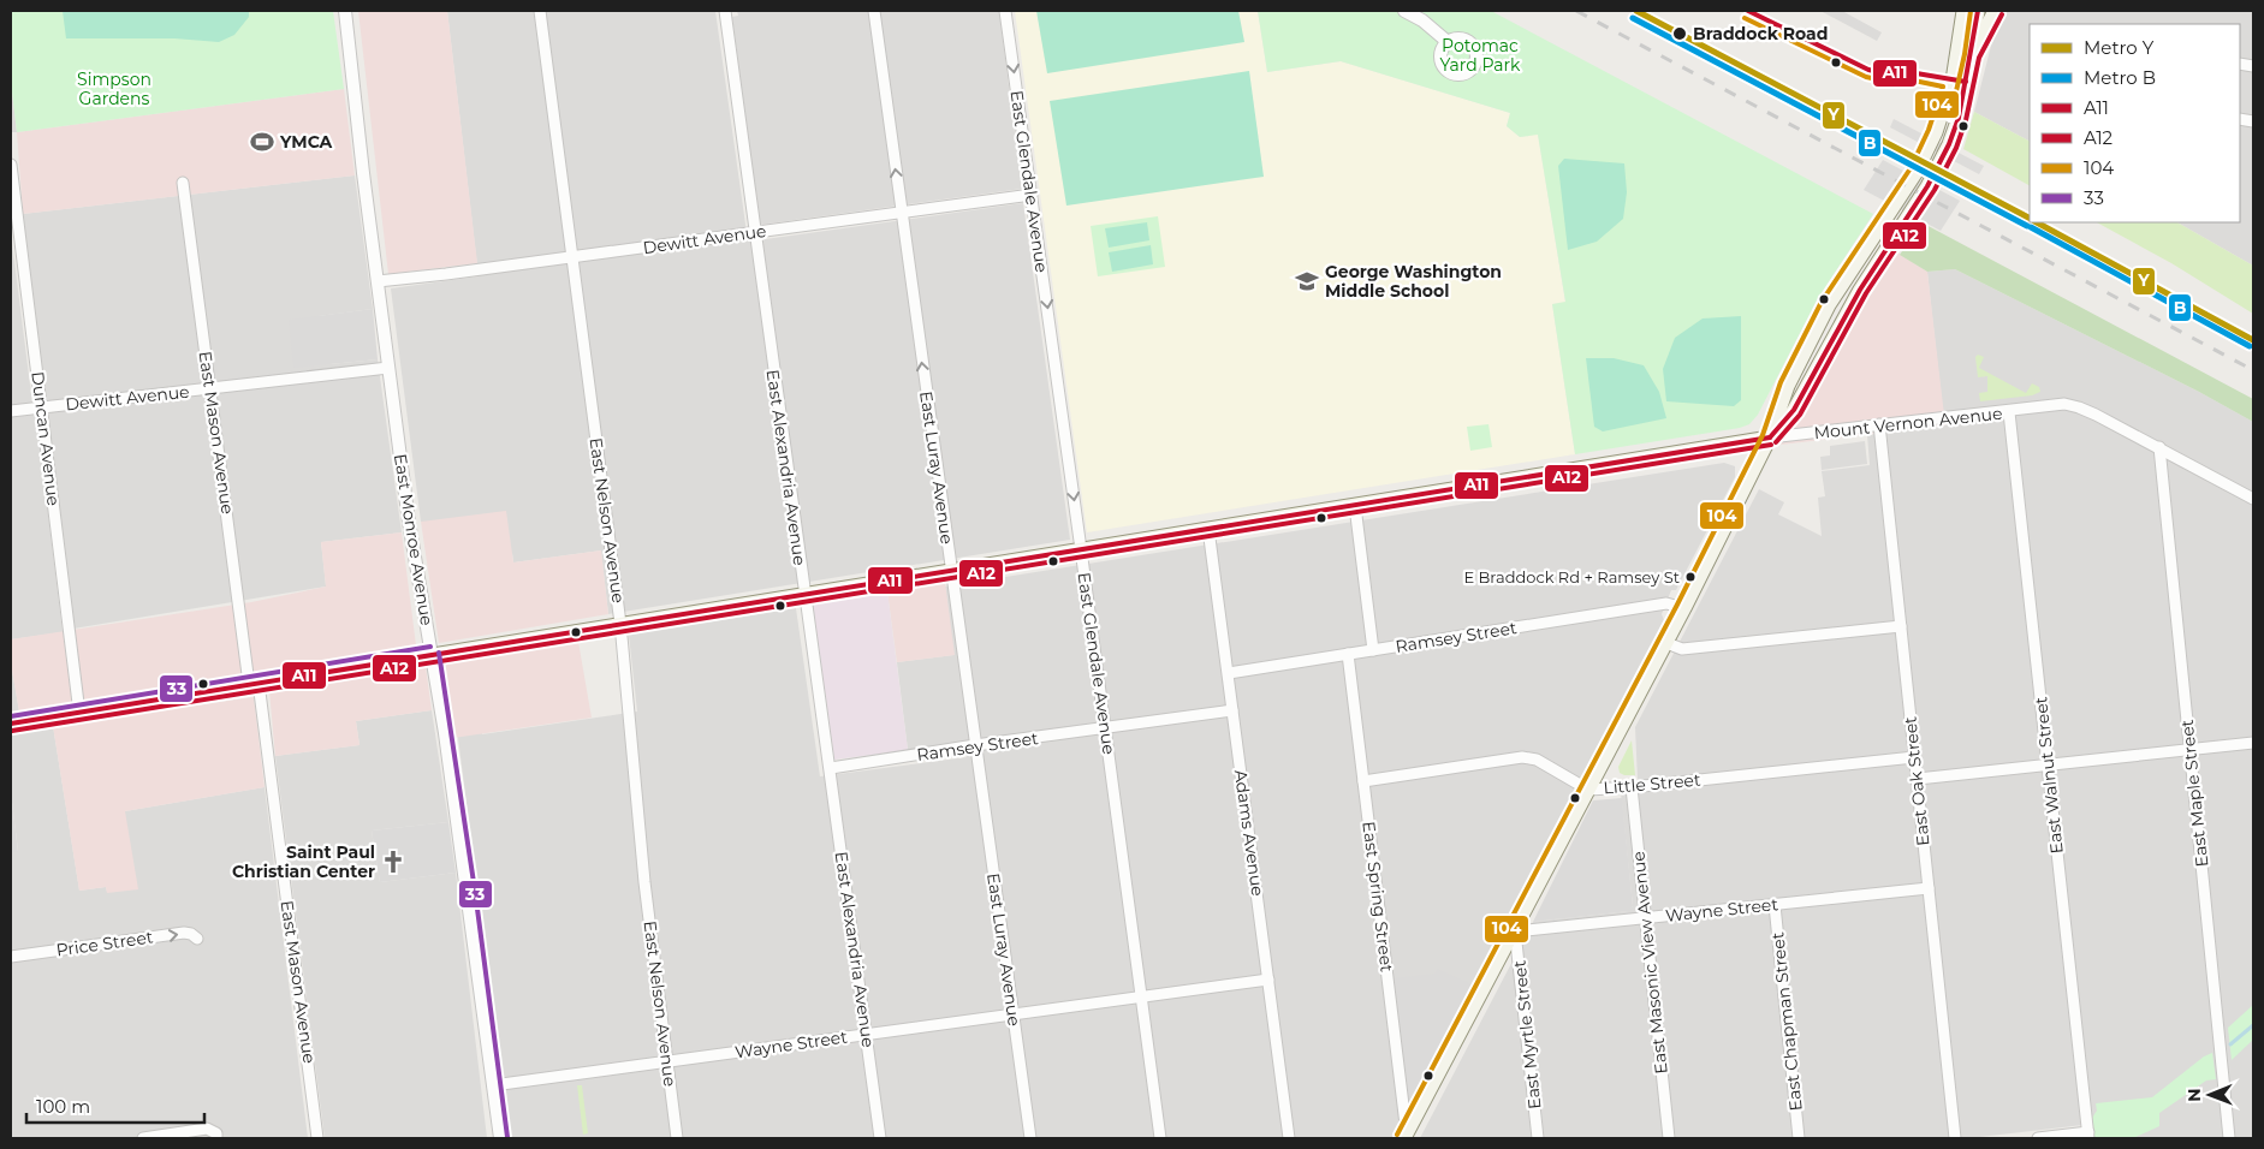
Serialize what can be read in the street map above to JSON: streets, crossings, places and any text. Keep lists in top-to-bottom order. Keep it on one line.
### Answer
{"streets":{"main road":["Mount Vernon Avenue"],"street":["East Glendale Avenue","Dewitt Avenue","East Mason Avenue","Duncan Avenue","East Alexandria Avenue","East Luray Avenue","East Nelson Avenue","East Monroe Avenue","Ramsey Street","East Walnut Street","East Oak Street","Little Street","East Maple Street","Adams Avenue","East Spring Street","Wayne Street","Price Street","East Masonic View Avenue","East Chapman Street","East Myrtle Street"]},"crossings":[["East Glendale Avenue","Dewitt Avenue"],["East Glendale Avenue","Mount Vernon Avenue"],["East Glendale Avenue","Ramsey Street"],["East Glendale Avenue","Wayne Street"],["Dewitt Avenue","East Mason Avenue"],["Dewitt Avenue","Duncan Avenue"],["Dewitt Avenue","East Alexandria Avenue"],["Dewitt Avenue","East Luray Avenue"],["Dewitt Avenue","East Nelson Avenue"],["Dewitt Avenue","East Monroe Avenue"],["Mount Vernon Avenue","East Mason Avenue"],["Mount Vernon Avenue","Duncan Avenue"],["Mount Vernon Avenue","East Alexandria Avenue"],["Mount Vernon Avenue","East Luray Avenue"],["Mount Vernon Avenue","East Nelson Avenue"],["Mount Vernon Avenue","East Monroe Avenue"],["Mount Vernon Avenue","East Walnut Street"],["Mount Vernon Avenue","East Oak Street"],["Mount Vernon Avenue","East Maple Street"],["Mount Vernon Avenue","Adams Avenue"],["East Alexandria Avenue","Ramsey Street"],["East Alexandria Avenue","Wayne Street"],["East Luray Avenue","Ramsey Street"],["East Luray Avenue","Wayne Street"],["East Nelson Avenue","Wayne Street"],["East Monroe Avenue","Wayne Street"],["Ramsey Street","Adams Avenue"],["Ramsey Street","East Spring Street"],["East Oak Street","Little Street"],["East Oak Street","Wayne Street"],["Little Street","East Spring Street"],["Little Street","East Masonic View Avenue"],["Adams Avenue","Wayne Street"],["Wayne Street","East Masonic View Avenue"],["Wayne Street","East Chapman Street"],["Wayne Street","East Myrtle Street"]],"one_way":["East Glendale Avenue","East Luray Avenue","Price Street"],"parks":["Potomac Yard Park","Simpson Gardens"],"places":{"other":["Braddock Road","E Braddock Rd + Ramsey St"],"sports":["YMCA"],"school or university":["George Washington Middle School"],"church":["Saint Paul Christian Center"]},"lines":["metro line Y","transit line A11","transit line 104","transit line A12","metro line B","transit line 33"],"legend":["Metro Y","Metro B","A11","A12","104","33"],"scale_bar":"100 m","north":"left"}
